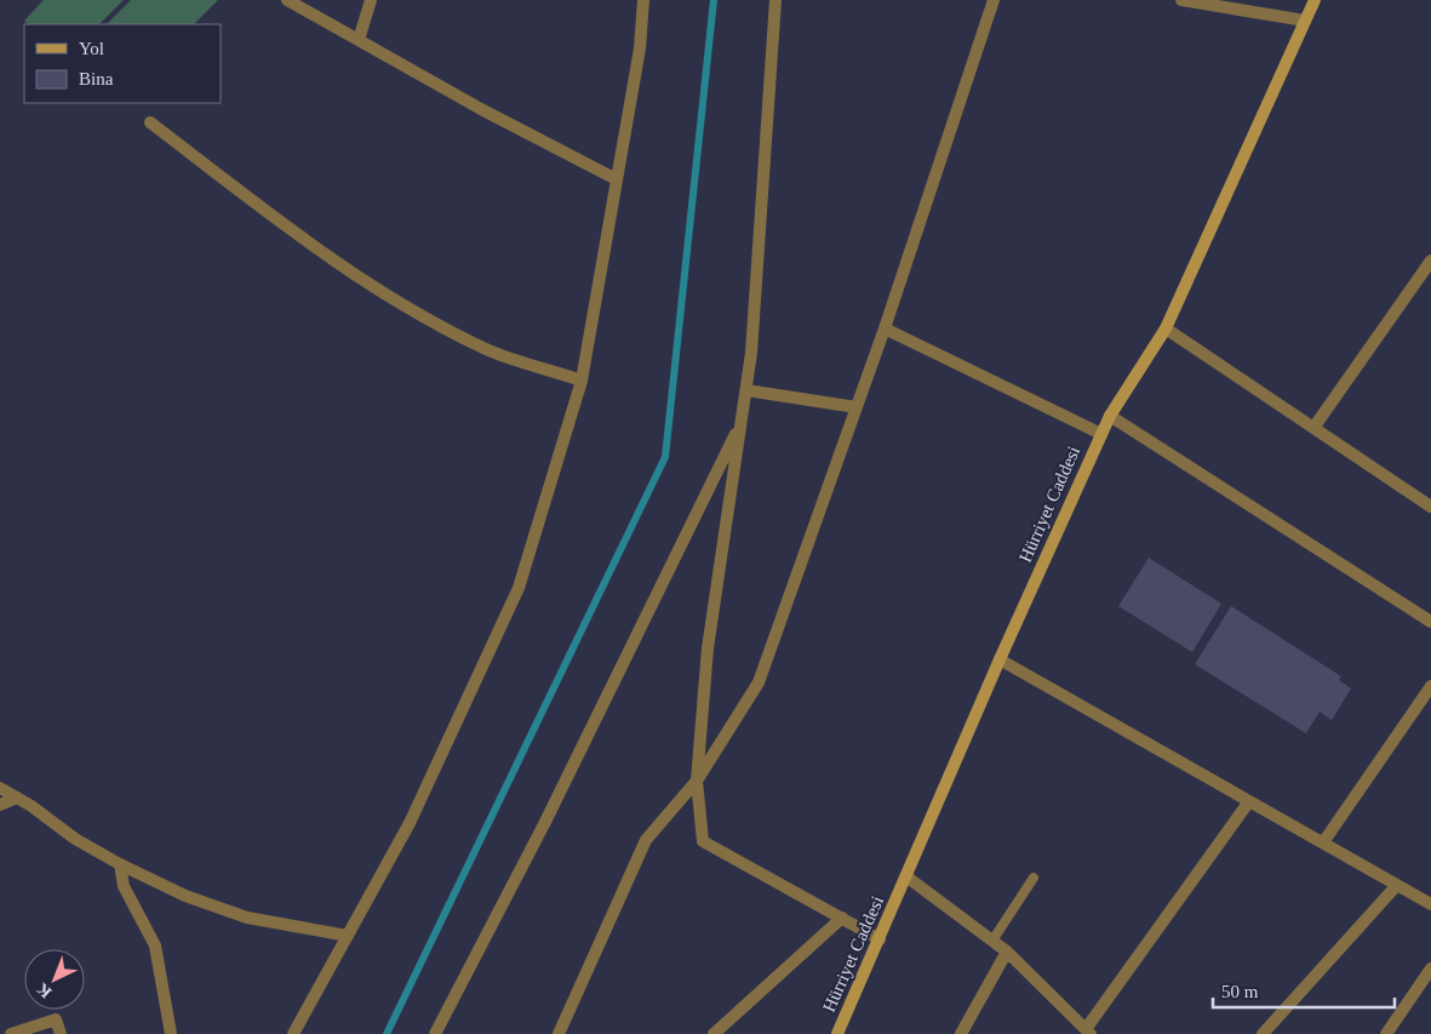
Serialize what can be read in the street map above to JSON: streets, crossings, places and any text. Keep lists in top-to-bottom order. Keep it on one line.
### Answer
{"streets":{"street":["Hürriyet Caddesi"]},"legend":["Yol","Bina"],"scale_bar":"50 m","north":"bottom left"}
